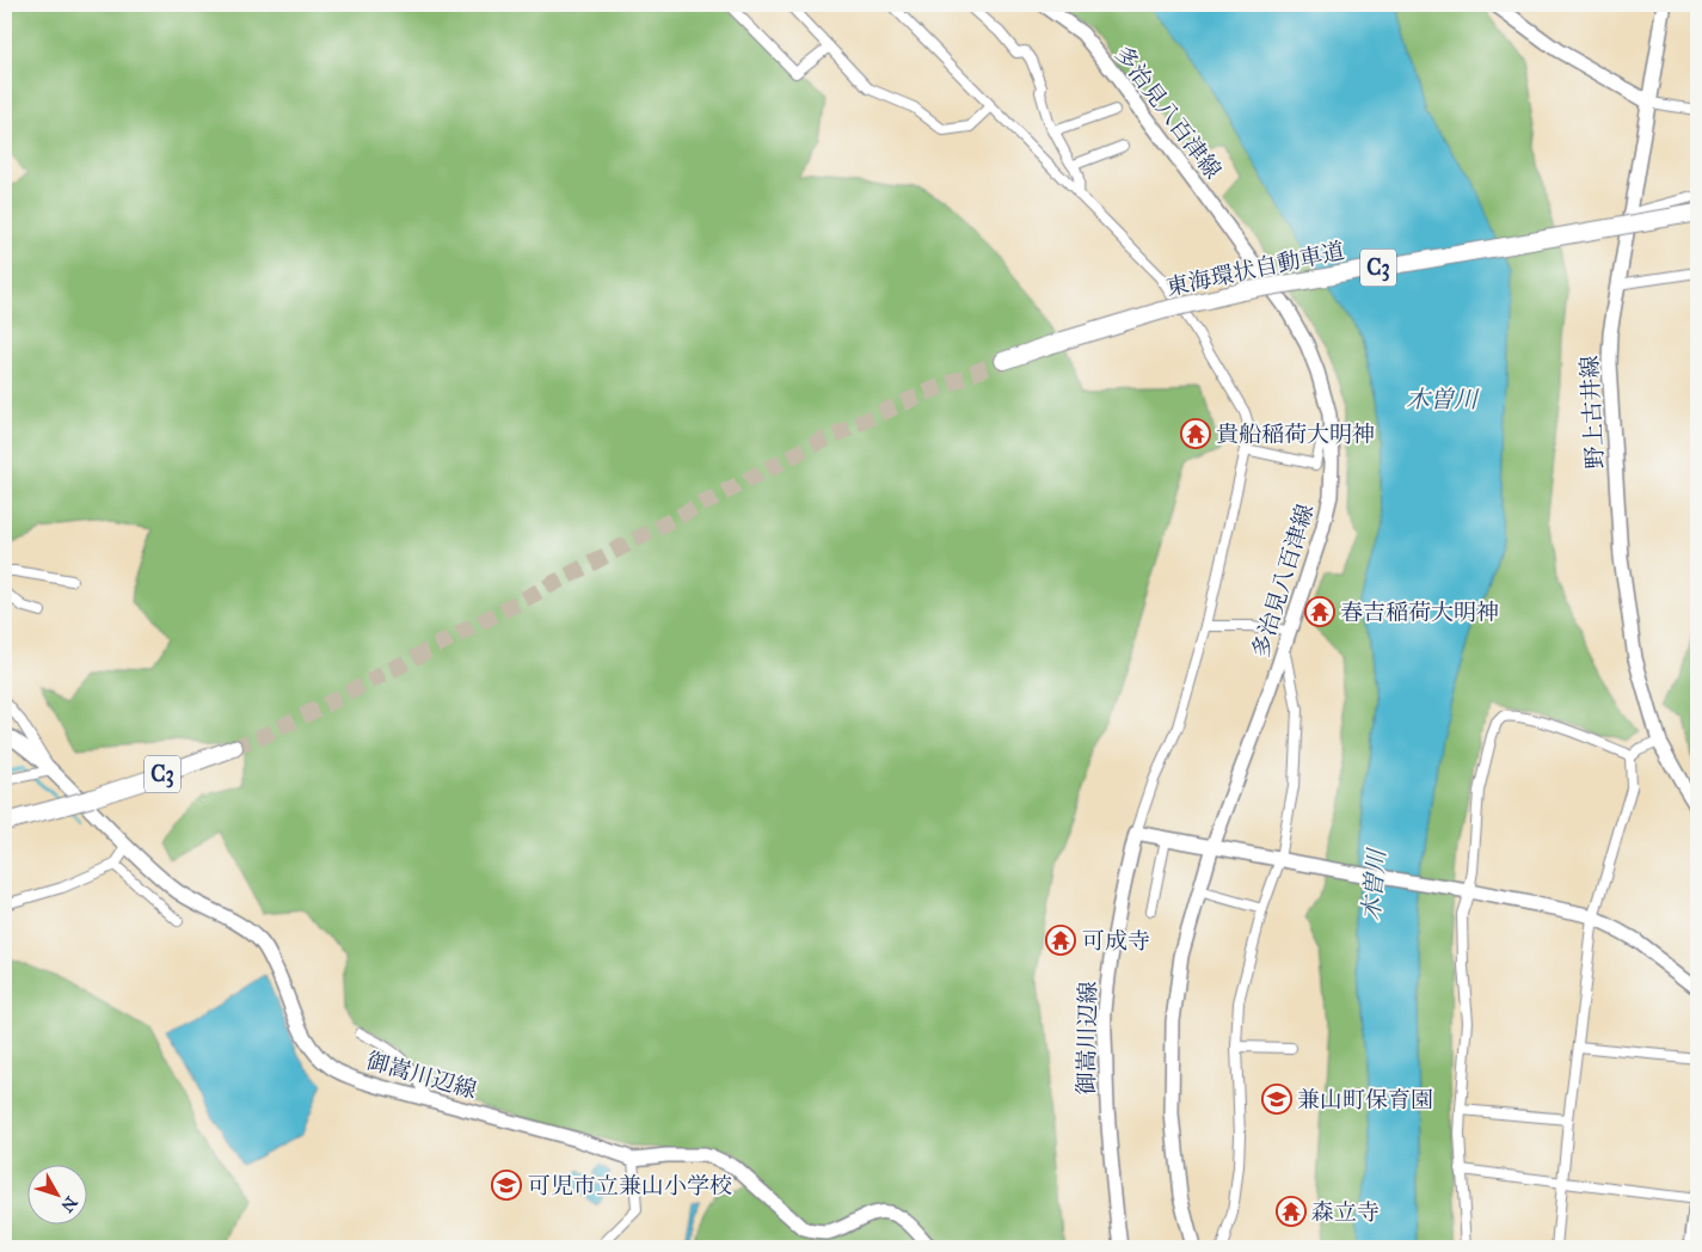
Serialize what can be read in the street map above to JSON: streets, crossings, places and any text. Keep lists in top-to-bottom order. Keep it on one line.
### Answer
{"streets":{"highway":["C3","東海環状自動車道"],"main road":["多治見八百津線","野上古井線","御嵩川辺線"]},"water":["木曽川"],"places":{"temple":["貴船稲荷大明神","春吉稲荷大明神","可成寺","森立寺"],"school or university":["兼山町保育園","可児市立兼山小学校"]},"north":"bottom right"}
